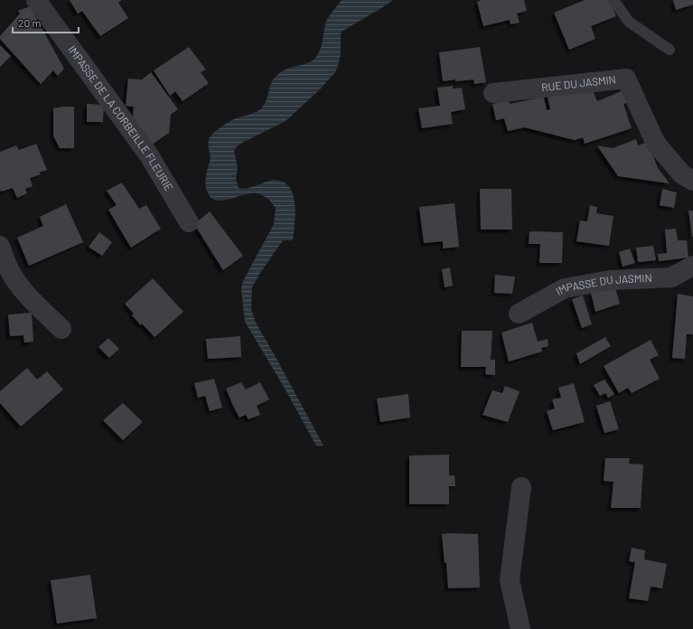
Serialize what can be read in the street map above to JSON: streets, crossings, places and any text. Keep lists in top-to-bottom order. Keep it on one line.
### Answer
{"streets":{"street":["RUE DU JASMIN","IMPASSE DE LA CORBEILLE FLEURIE","IMPASSE DU JASMIN"]},"scale_bar":"20 m"}
